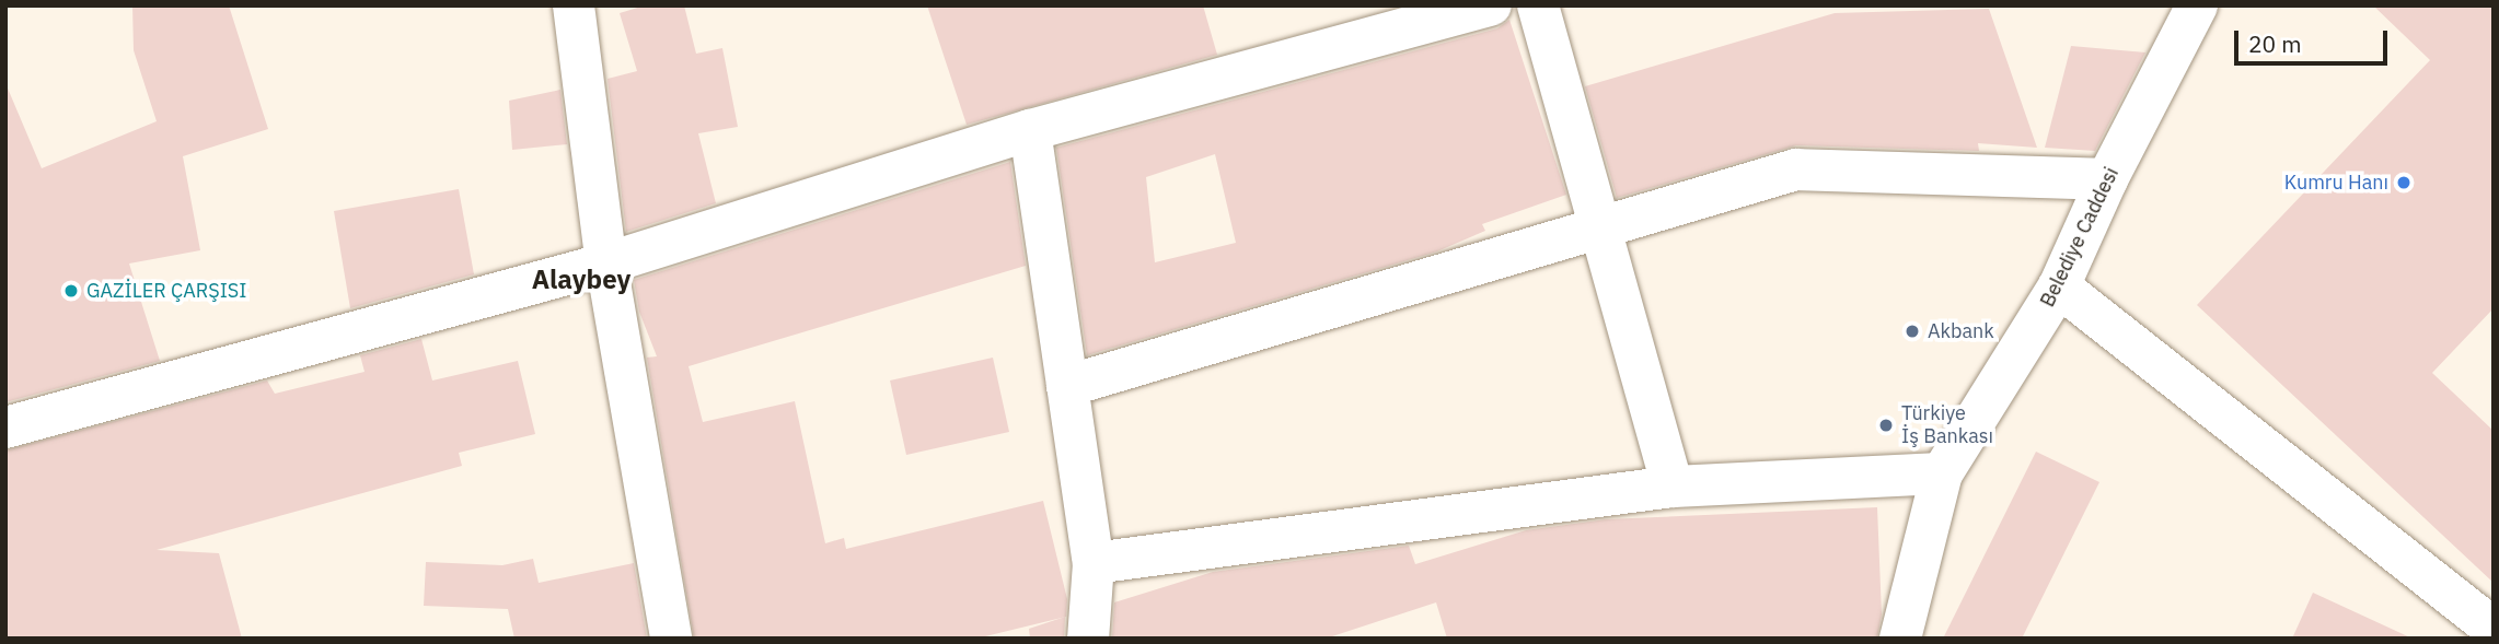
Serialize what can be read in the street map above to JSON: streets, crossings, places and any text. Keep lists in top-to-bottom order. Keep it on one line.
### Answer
{"streets":{"street":["Belediye Caddesi"]},"districts":["Alaybey"],"places":["Kumru Hanı","GAZİLER ÇARŞISI","Akbank","Türkiye İş Bankası"],"scale_bar":"20 m"}
